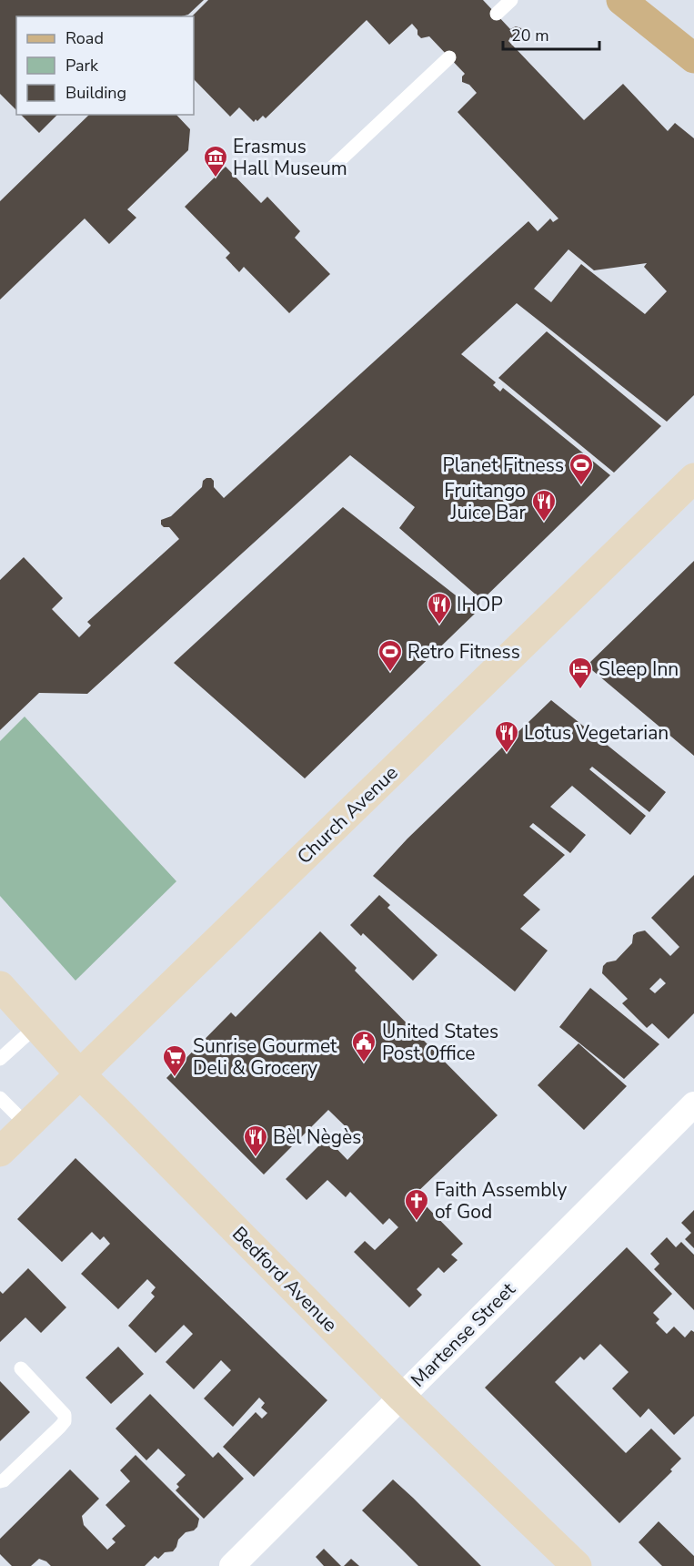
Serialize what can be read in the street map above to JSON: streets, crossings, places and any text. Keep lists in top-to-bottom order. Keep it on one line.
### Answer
{"streets":{"main road":["Church Avenue","Bedford Avenue"],"street":["Martense Street"]},"crossings":[["Church Avenue","Bedford Avenue"],["Bedford Avenue","Martense Street"]],"places":{"museum":["Erasmus Hall Museum"],"sports":["Planet Fitness","Retro Fitness"],"restaurant":["Fruitango Juice Bar","IHOP","Lotus Vegetarian","Bèl Nègès"],"hotel":["Sleep Inn"],"public building":["United States Post Office"],"supermarket":["Sunrise Gourmet Deli & Grocery"],"church":["Faith Assembly of God"]},"legend":["Road","Park","Building"],"scale_bar":"20 m"}
